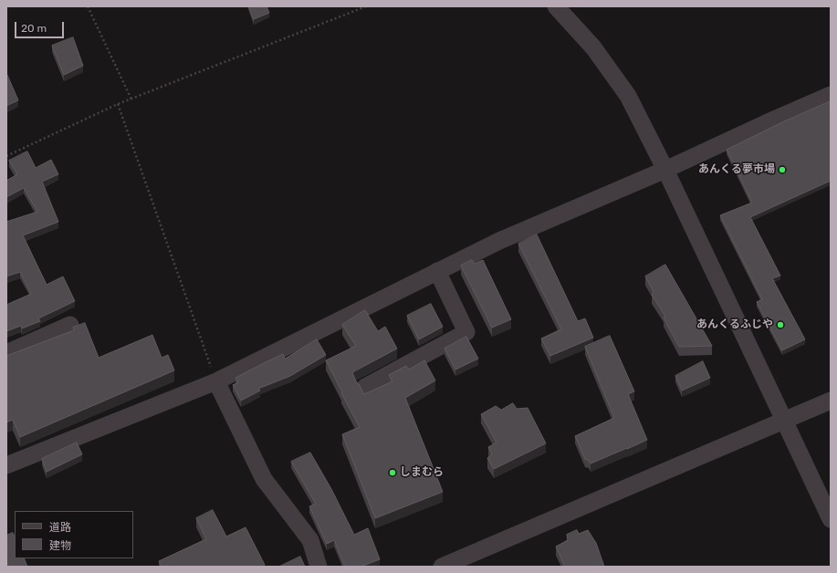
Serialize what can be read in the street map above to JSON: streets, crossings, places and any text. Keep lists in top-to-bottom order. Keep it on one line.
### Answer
{"places":["あんくる夢市場","あんくるふじや","しまむら"],"legend":["道路","建物"],"scale_bar":"20 m"}
